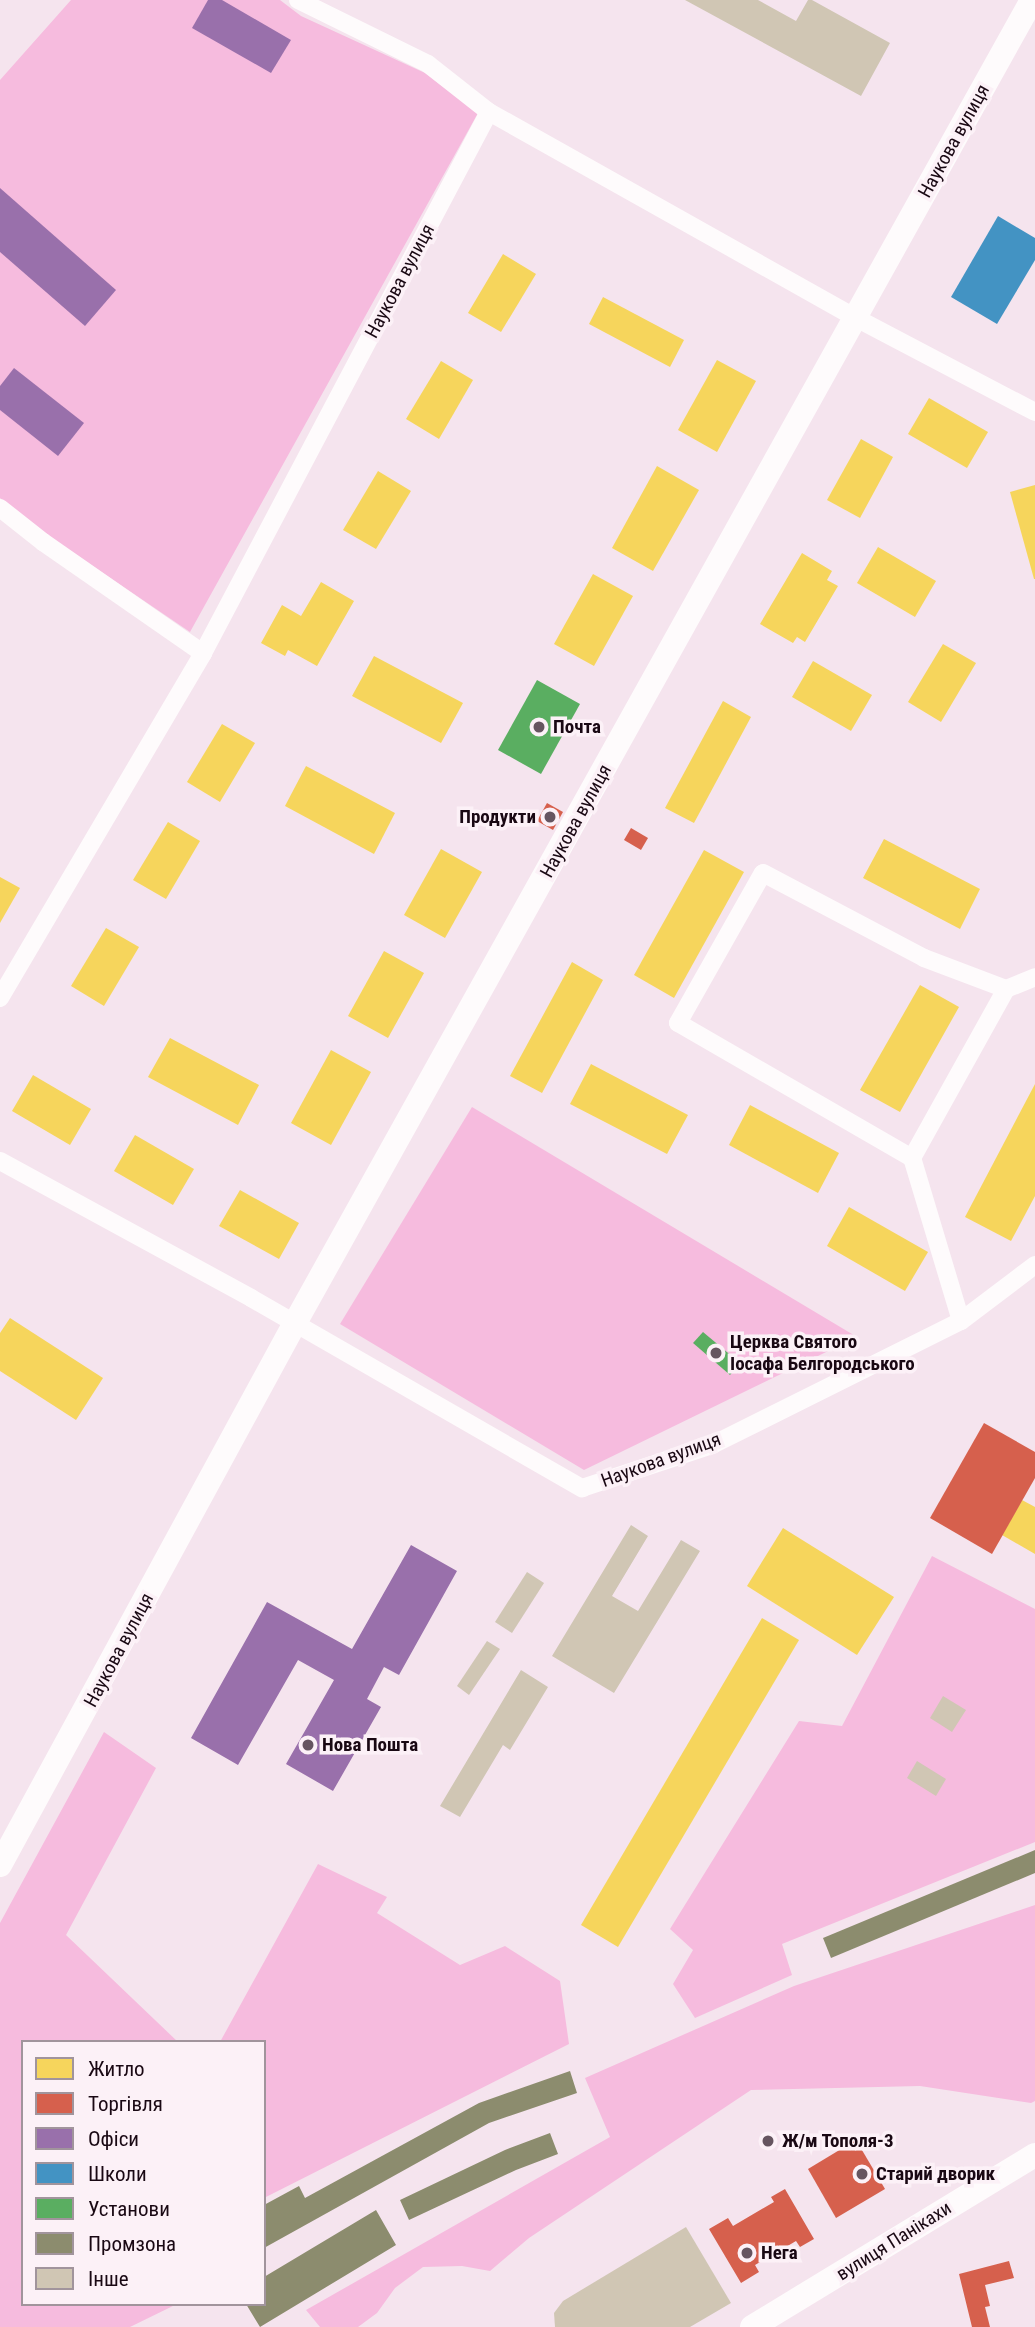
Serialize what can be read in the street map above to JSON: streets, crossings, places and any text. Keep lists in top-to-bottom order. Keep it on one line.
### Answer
{"streets":{"street":["Наукова вулиця","вулиця Панікахи"]},"places":["Почта","Продукти","Церква Святого Іосафа Белгородського","Нова Пошта","Ж/м Тополя-3","Старий дворик","Нега"],"legend":["Житло","Торгівля","Офіси","Школи","Установи","Промзона","Інше"]}
